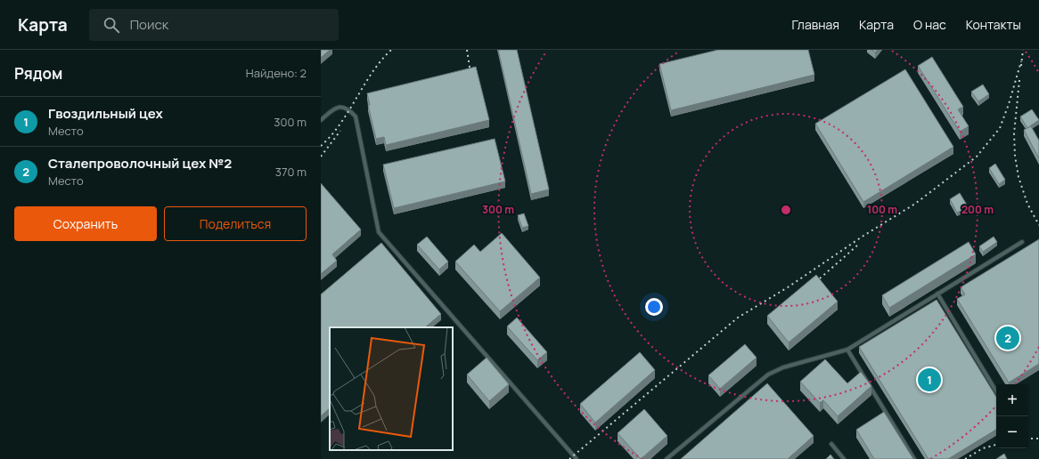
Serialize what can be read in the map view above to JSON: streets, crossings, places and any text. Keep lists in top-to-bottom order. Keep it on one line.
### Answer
{"page":{"header":"Карта","search":"Поиск","nav":["Главная","Карта","О нас","Контакты"],"heading":["Рядом","Найдено: 2"],"list":[{"mark":"1","name":"Гвоздильный цех","note":"Место","value":"300 m"},{"mark":"2","name":"Сталепроволочный цех №2","note":"Место","value":"370 m"}],"buttons":["Сохранить","Поделиться"],"pins":["2","1"],"map_buttons":["+","−"]},"rings":["100 m","200 m","300 m"]}
